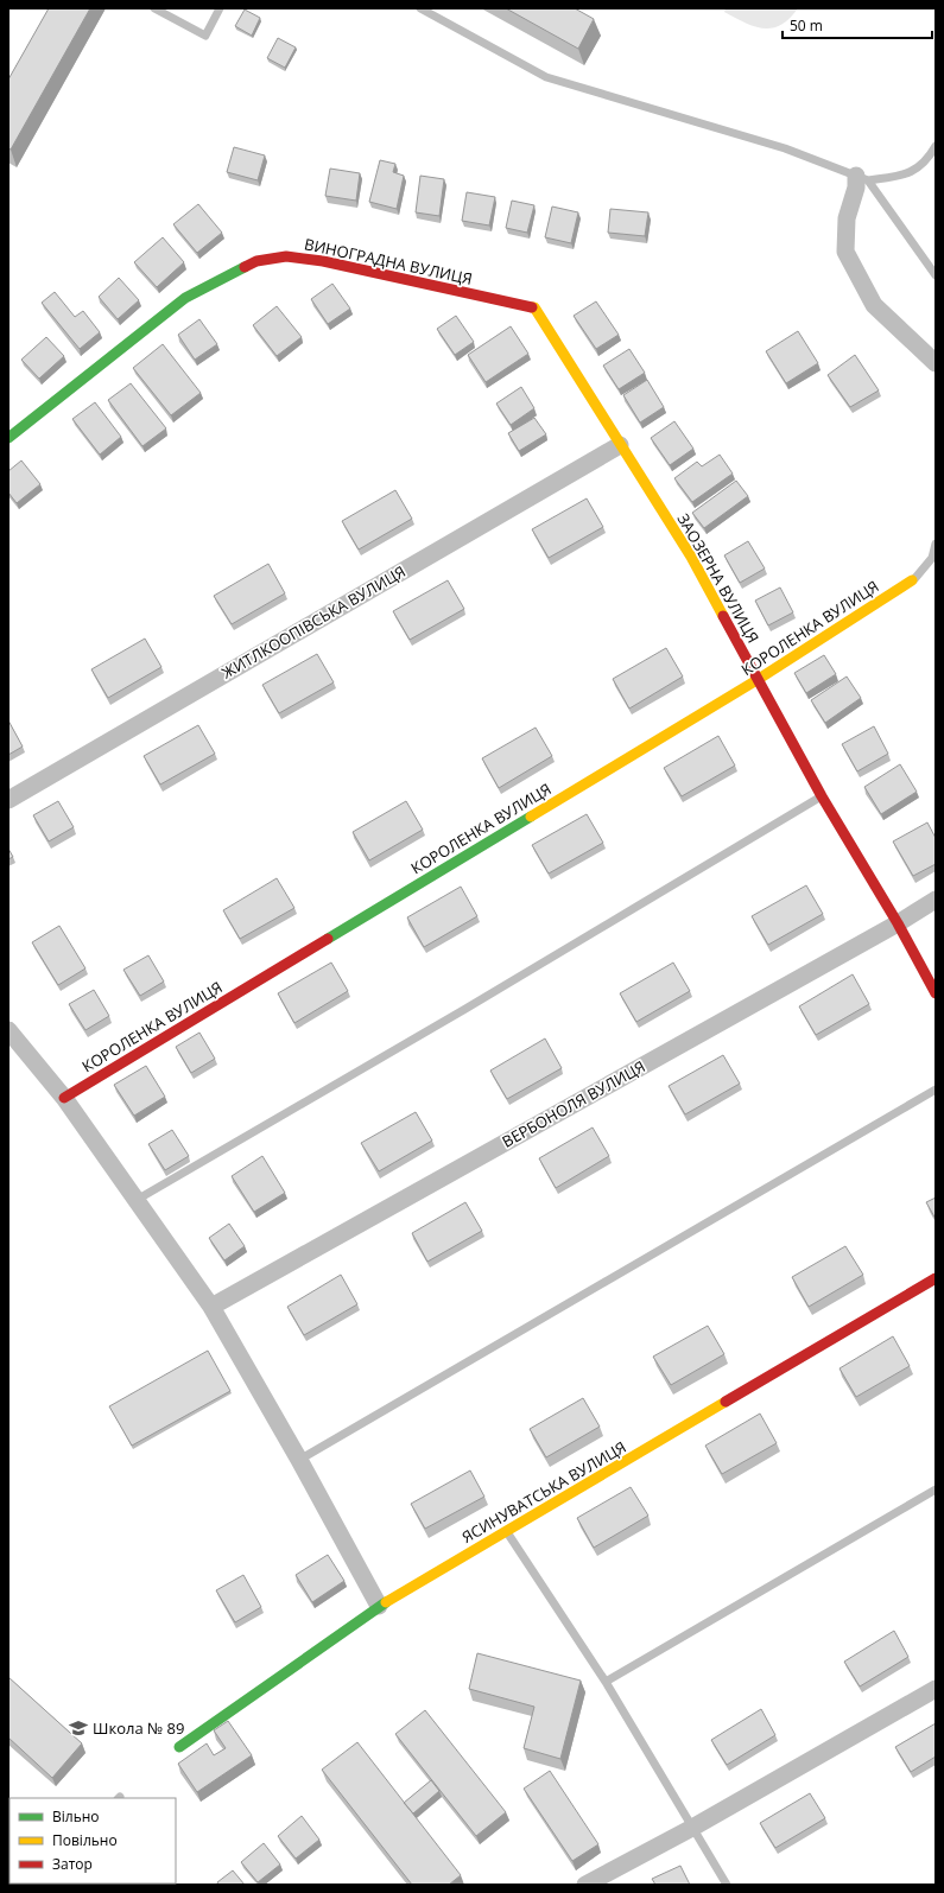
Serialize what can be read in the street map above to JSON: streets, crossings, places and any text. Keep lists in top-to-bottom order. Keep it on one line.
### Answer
{"streets":{"street":["ВИНОГРАДНА ВУЛИЦЯ","ЗАОЗЕРНА ВУЛИЦЯ","ЖИТЛКООПІВСЬКА ВУЛИЦЯ","КОРОЛЕНКА ВУЛИЦЯ","ВЕРБОНОЛЯ ВУЛИЦЯ","ЯСИНУВАТСЬКА ВУЛИЦЯ"]},"crossings":[["ВИНОГРАДНА ВУЛИЦЯ","ЗАОЗЕРНА ВУЛИЦЯ"],["ЗАОЗЕРНА ВУЛИЦЯ","ЖИТЛКООПІВСЬКА ВУЛИЦЯ"],["ЗАОЗЕРНА ВУЛИЦЯ","КОРОЛЕНКА ВУЛИЦЯ"],["ЗАОЗЕРНА ВУЛИЦЯ","ВЕРБОНОЛЯ ВУЛИЦЯ"]],"places":{"school or university":["Школа № 89"]},"legend":["Вільно","Повільно","Затор"],"scale_bar":"50 m"}
